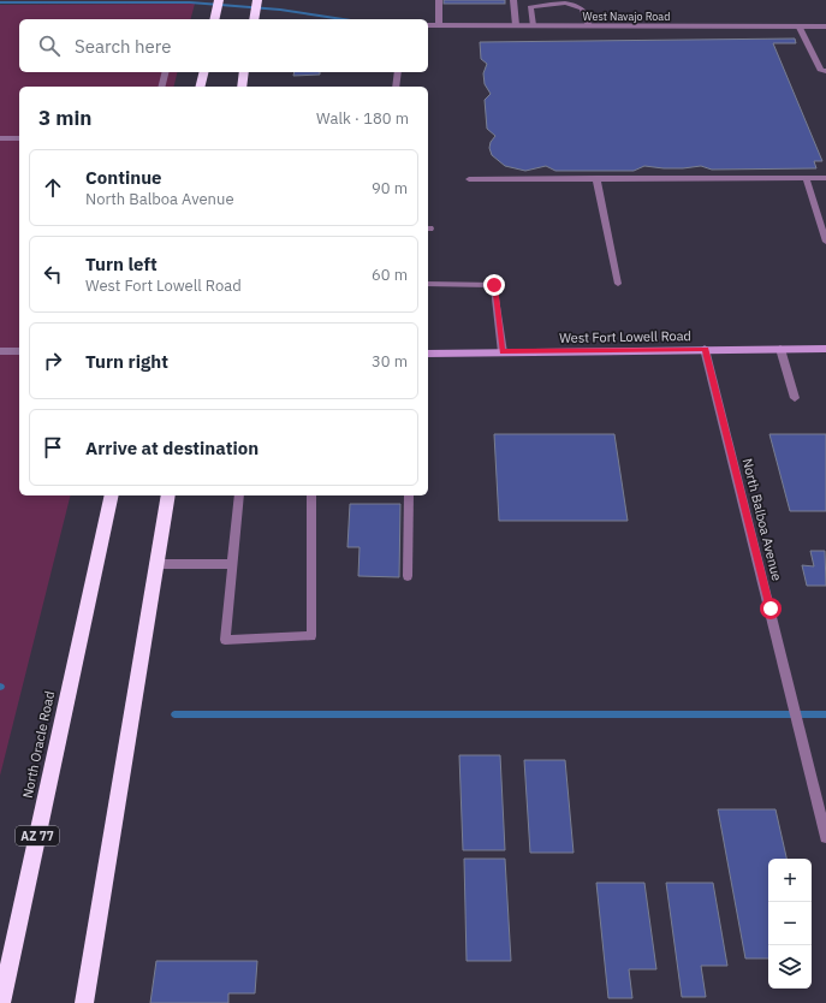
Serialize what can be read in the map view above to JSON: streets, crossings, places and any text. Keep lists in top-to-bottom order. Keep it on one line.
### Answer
{"streets":{"highway":["North Oracle Road","AZ 77"],"main road":["West Fort Lowell Road"],"street":["West Navajo Road","North Balboa Avenue"]},"crossings":[["West Fort Lowell Road","North Balboa Avenue"]],"page":{"search":"Search here","heading":["3 min","Walk · 180 m"],"list":[["Continue","North Balboa Avenue","90 m"],["Turn left","West Fort Lowell Road","60 m"],["Turn right","30 m"],"Arrive at destination"],"map_buttons":["+","−"]}}
